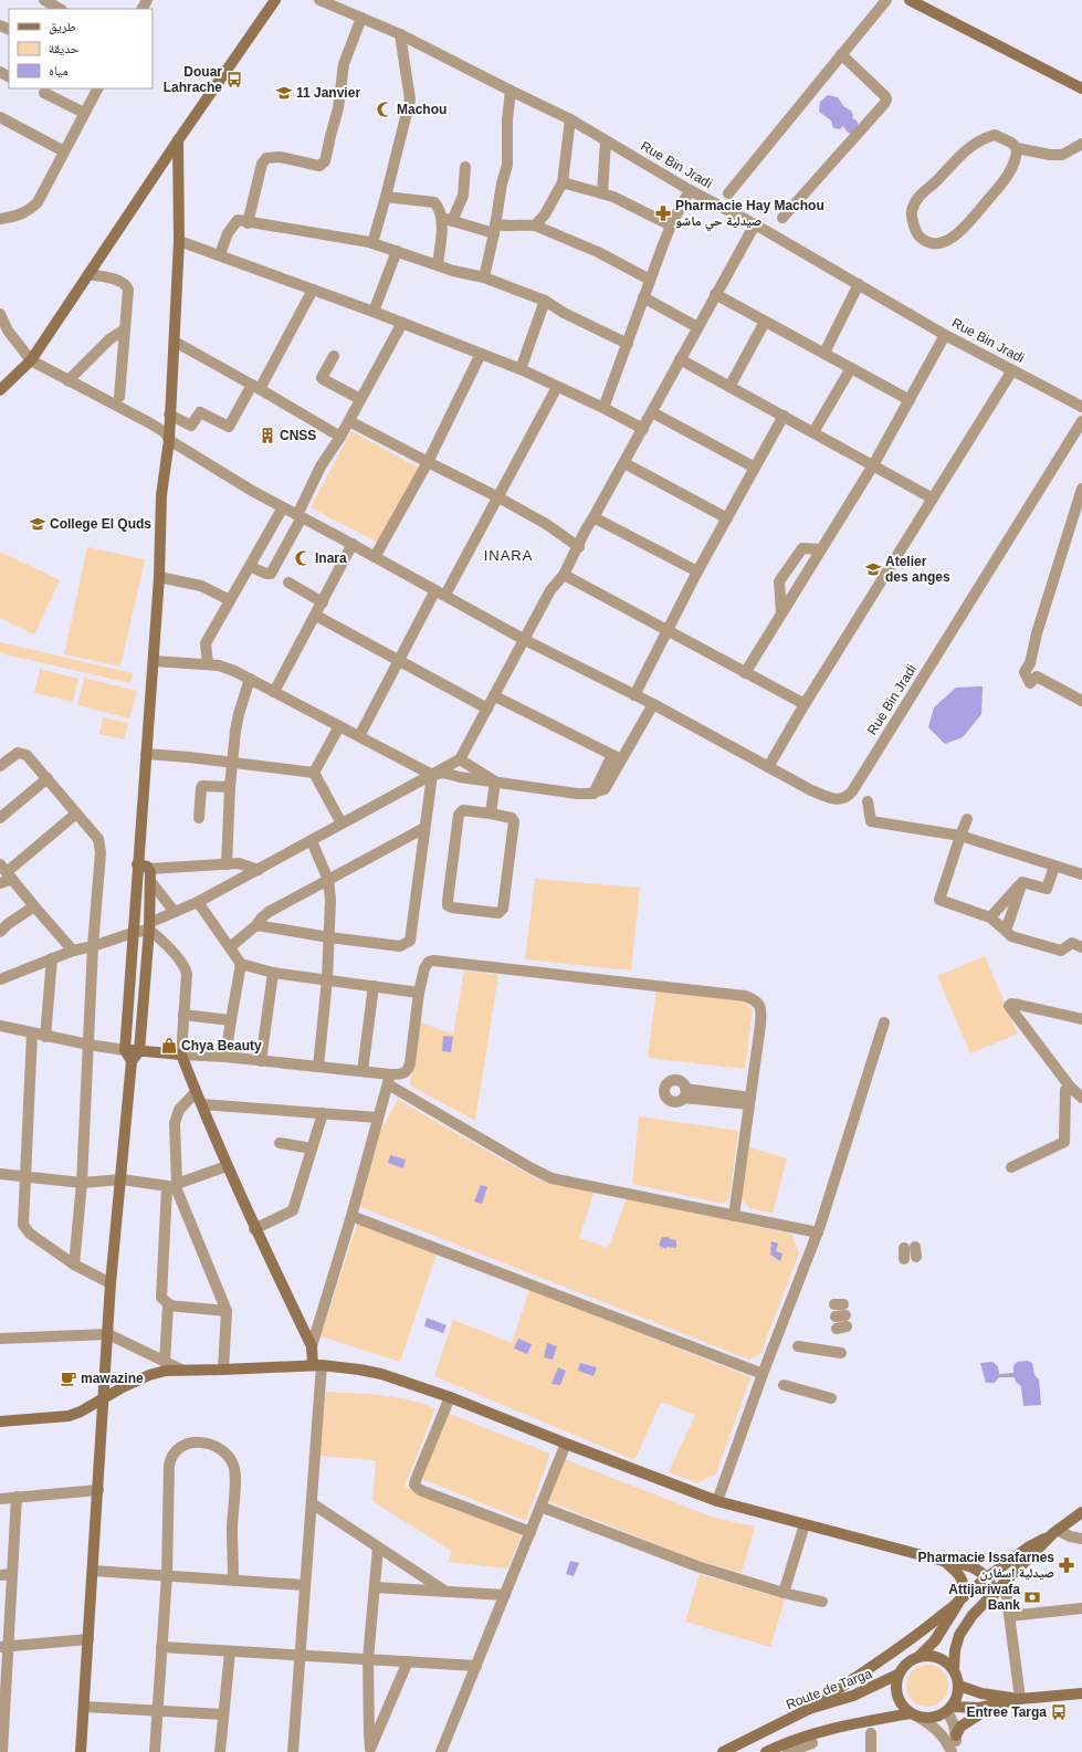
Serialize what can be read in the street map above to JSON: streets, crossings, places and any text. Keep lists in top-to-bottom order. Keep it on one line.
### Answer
{"streets":{"street":["Rue Bin Jradi","Route de Targa"]},"districts":["INARA"],"places":{"bus stop":["Douar Lahrache","Entree Targa"],"school or university":["11 Janvier","College El Quds","Atelier des anges"],"mosque":["Machou","Inara"],"pharmacy":["Pharmacie Hay Machou صيدلية حي ماشو","Pharmacie Issafarnes صيدلية إسفارن"],"building":["CNSS"],"shop":["Chya Beauty"],"cafe":["mawazine"],"bank":["Attijariwafa Bank"]},"legend":["طريق","حديقة","مياه"]}
